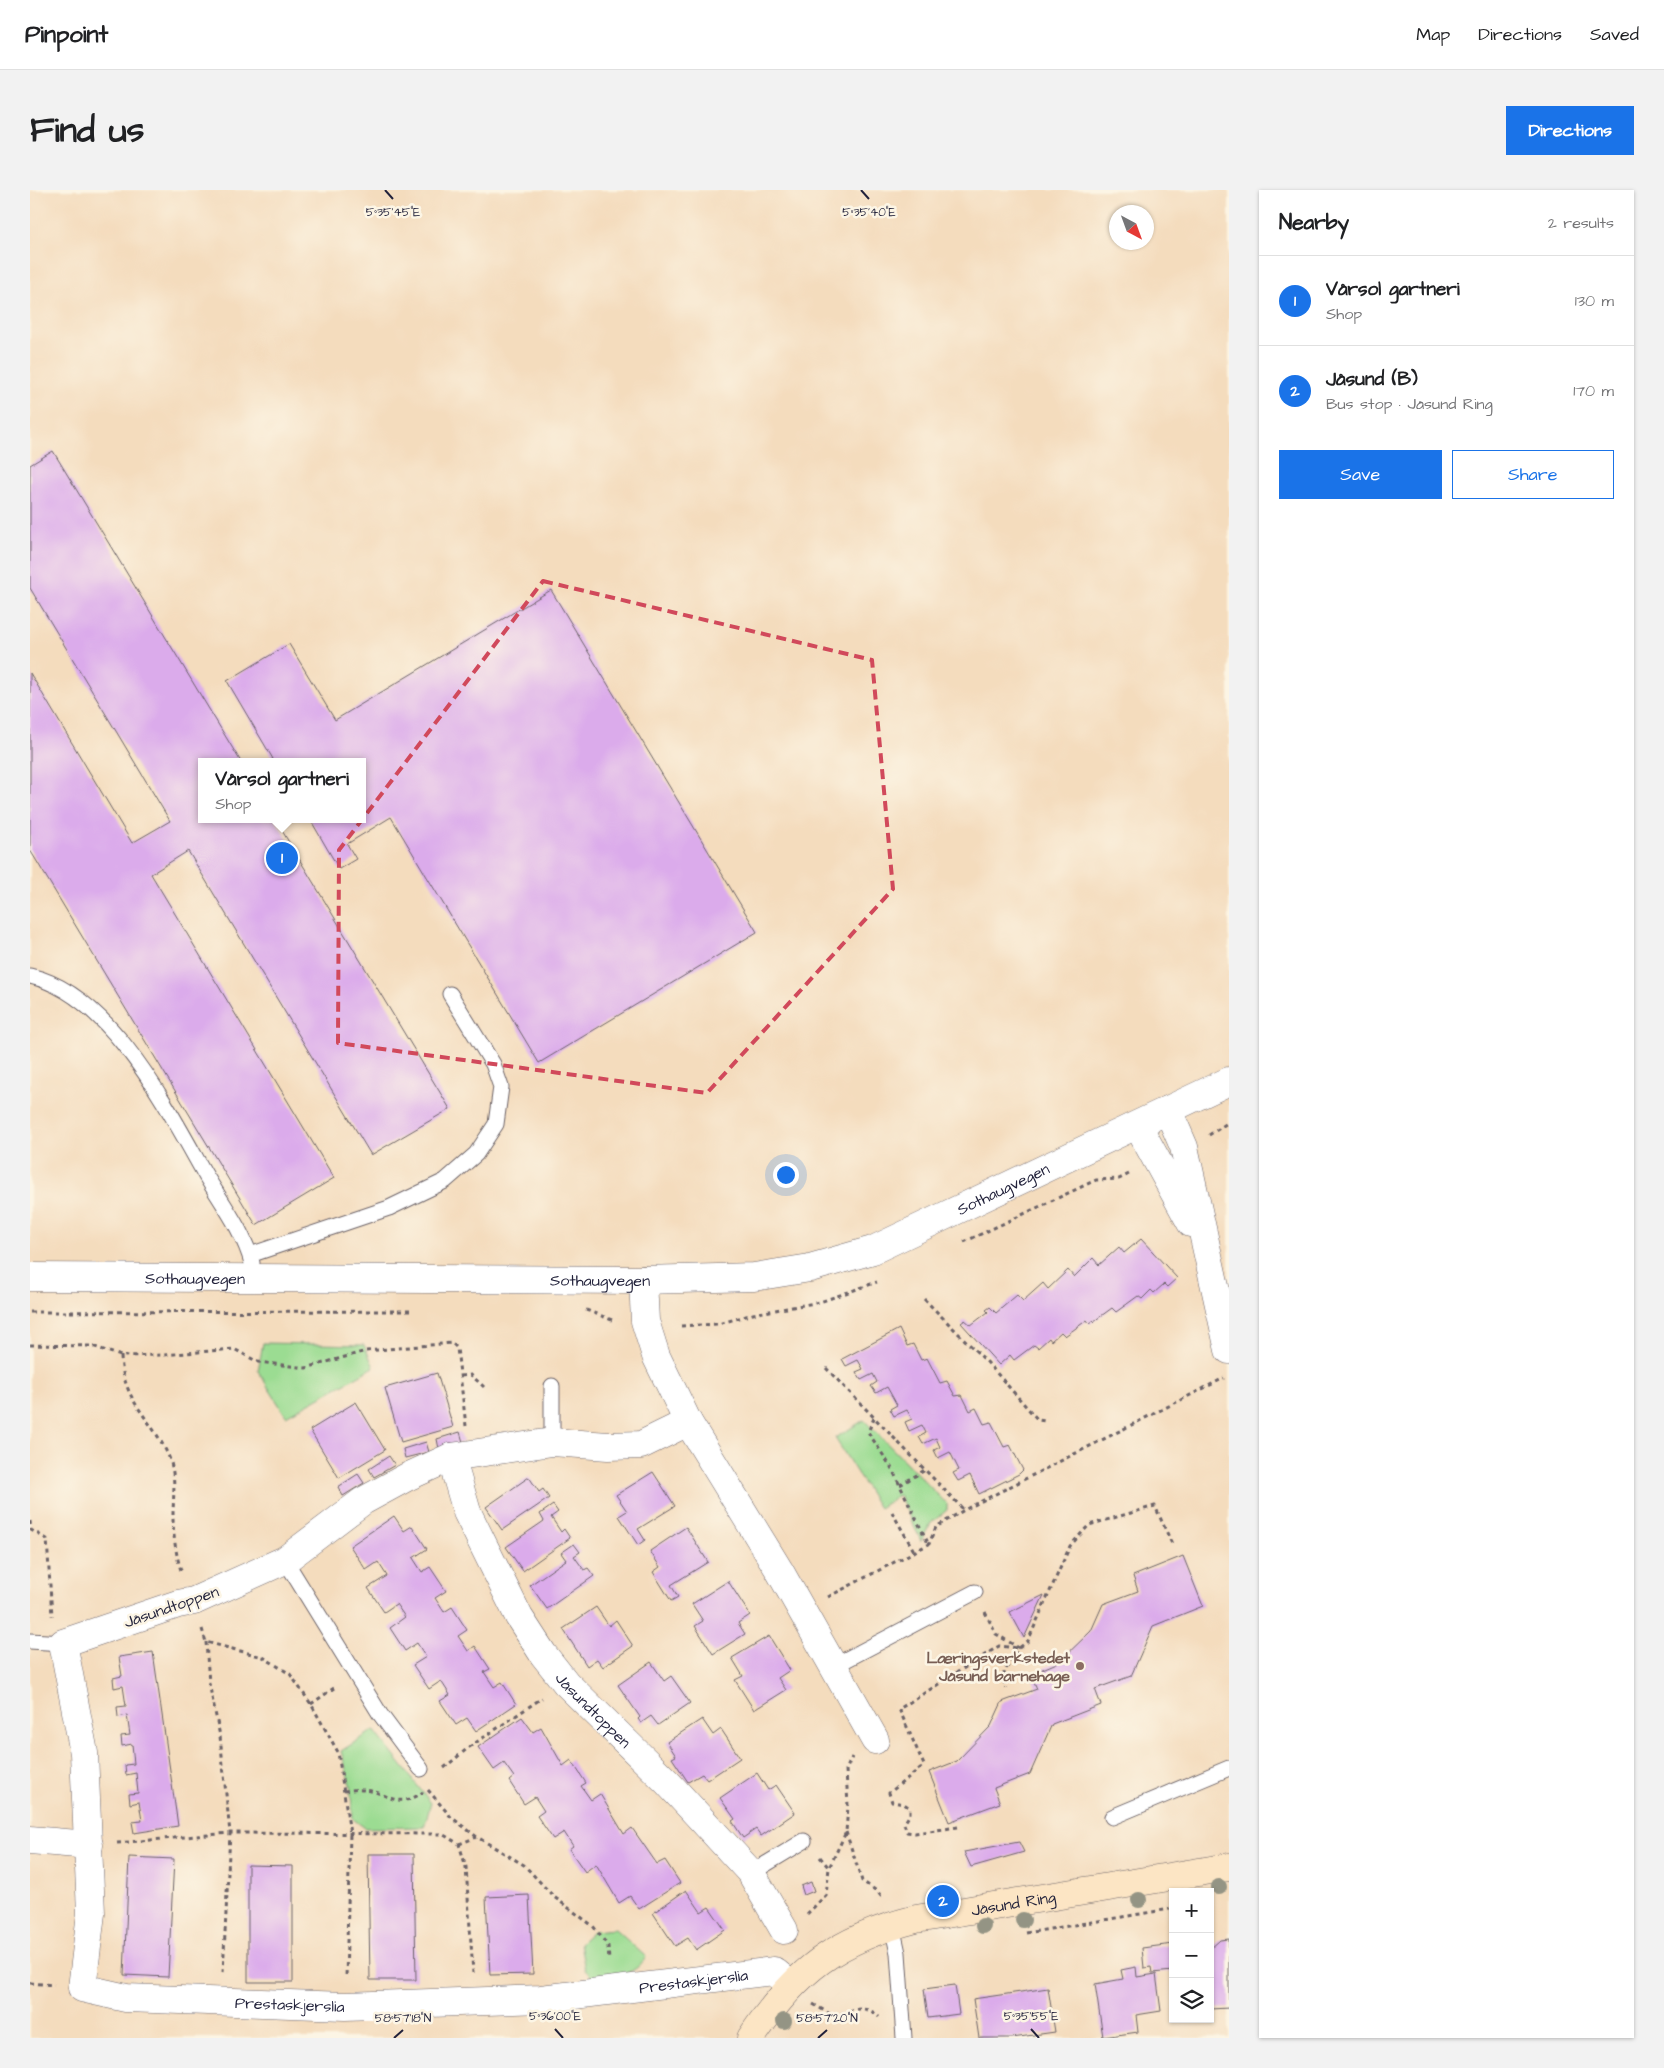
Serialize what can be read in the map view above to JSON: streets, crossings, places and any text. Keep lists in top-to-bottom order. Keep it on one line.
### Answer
{"streets":{"main road":["Jåsund Ring"],"street":["Sothaugvegen","Jåsundtoppen","Prestaskjerslia"]},"crossings":[["Jåsund Ring","Prestaskjerslia"]],"places":["Læringsverkstedet Jåsund barnehage"],"north":"bottom right","page":{"header":"Pinpoint","nav":["Map","Directions","Saved"],"title":"Find us","buttons":["Directions",["Save","Share"]],"heading":["Nearby","2 results"],"list":[{"mark":"1","name":"Vårsol gartneri","note":"Shop","value":"130 m"},{"mark":"2","name":"Jåsund (B)","note":"Bus stop · Jåsund Ring","value":"170 m"}],"popup":["Vårsol gartneri","Shop"],"pins":["1","2"],"map_buttons":["+","−"]},"coordinates":["5°35'45\"E","5°35'40\"E","5°36'00\"E","5°35'55\"E","58°57'18\"N","58°57'20\"N"]}
